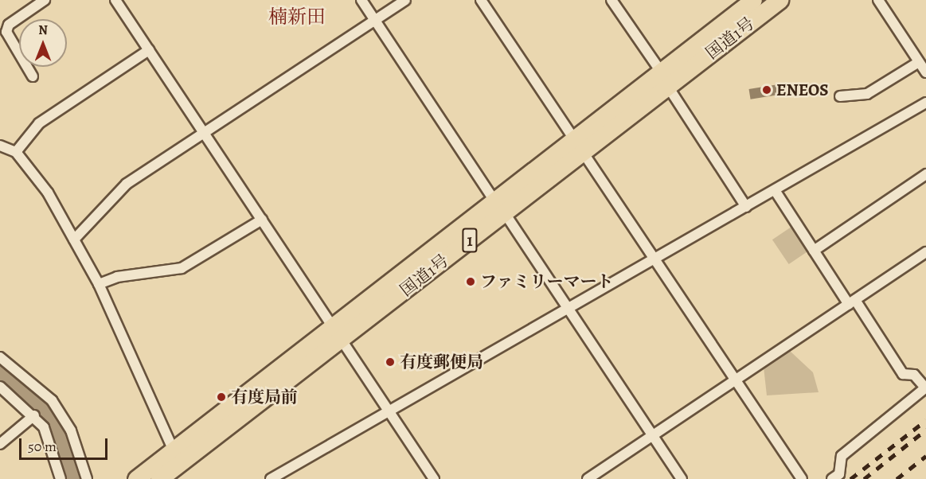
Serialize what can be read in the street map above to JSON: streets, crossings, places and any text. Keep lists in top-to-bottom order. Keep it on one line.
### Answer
{"streets":{"highway":["国道1号","1"]},"districts":["楠新田"],"places":["ENEOS","ファミリーマート","有度郵便局","有度局前"],"scale_bar":"50 m","north":"top"}
